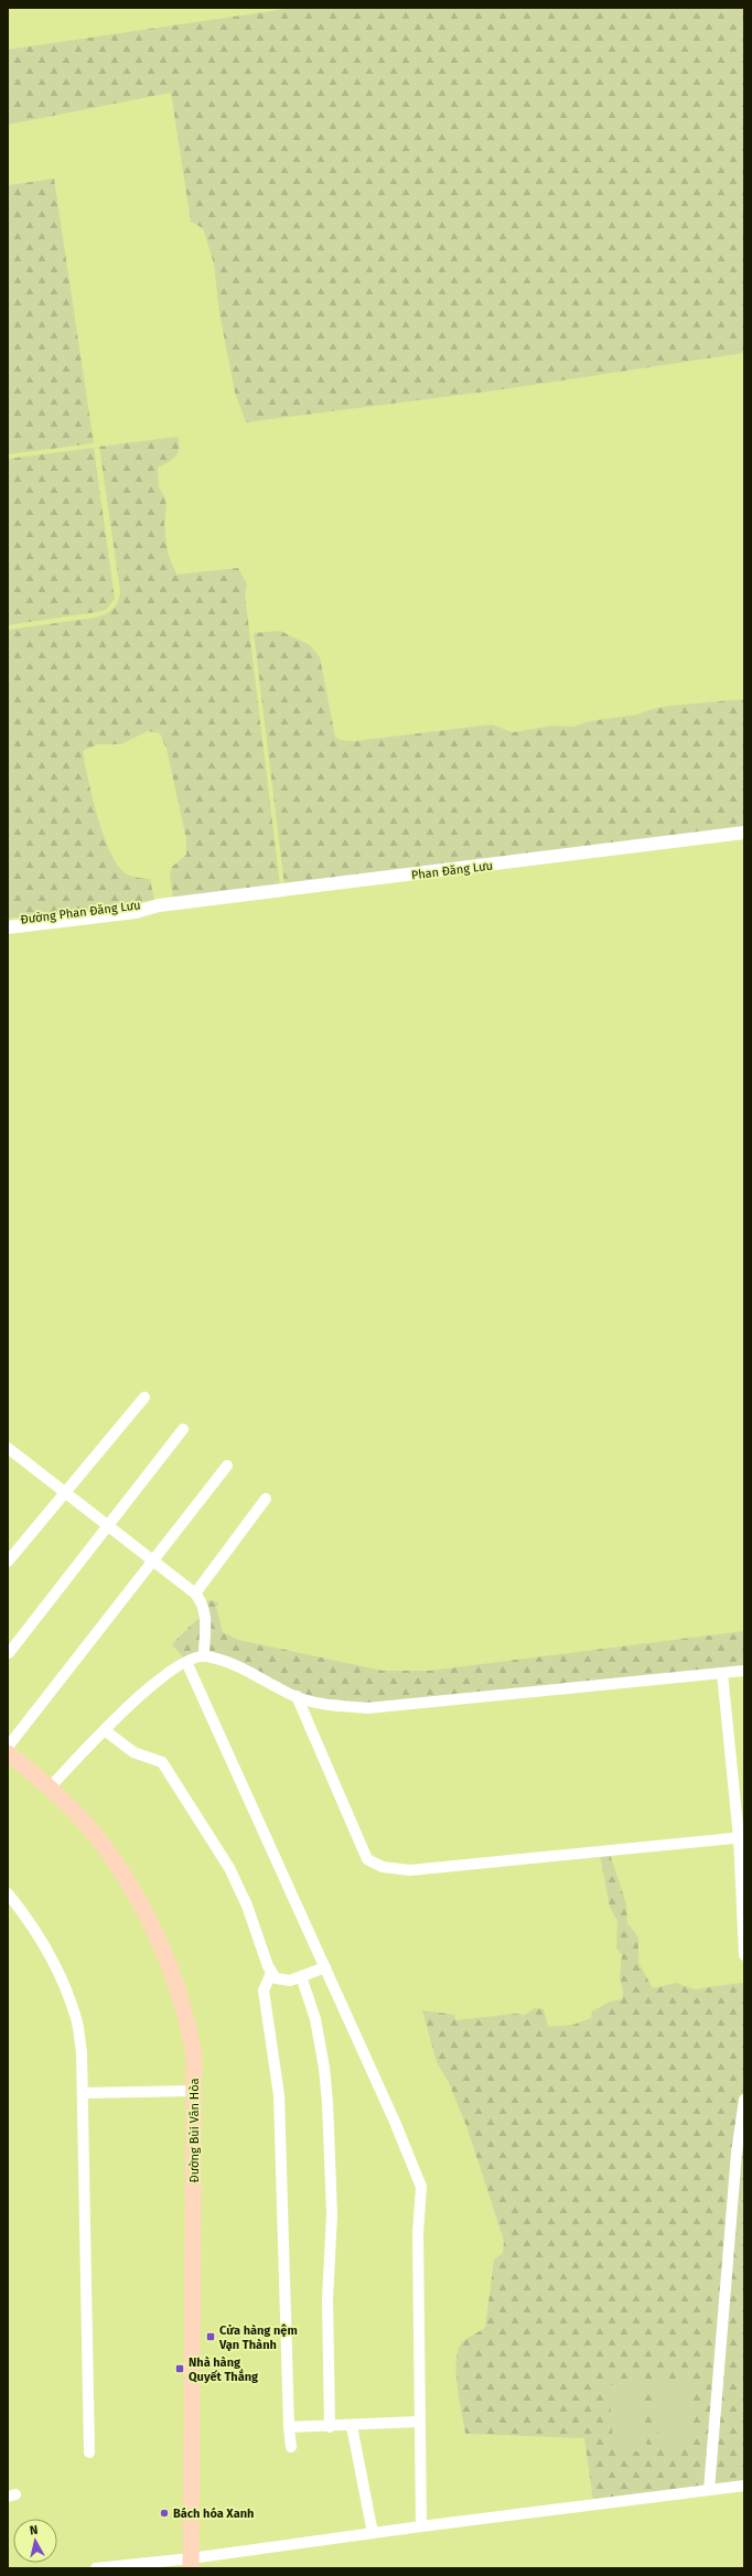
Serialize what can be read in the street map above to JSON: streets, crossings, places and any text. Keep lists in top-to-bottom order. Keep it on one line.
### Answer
{"streets":{"main road":["Đường Bùi Văn Hòa"],"street":["Phan Đăng Lưu","Đường Phan Đăng Lưu"]},"crossings":[["Phan Đăng Lưu","Đường Phan Đăng Lưu"]],"places":{"transit":["Cửa hàng nệm Vạn Thành","Nhà hàng Quyết Thắng"],"other":["Bách hóa Xanh"]},"north":"top"}
